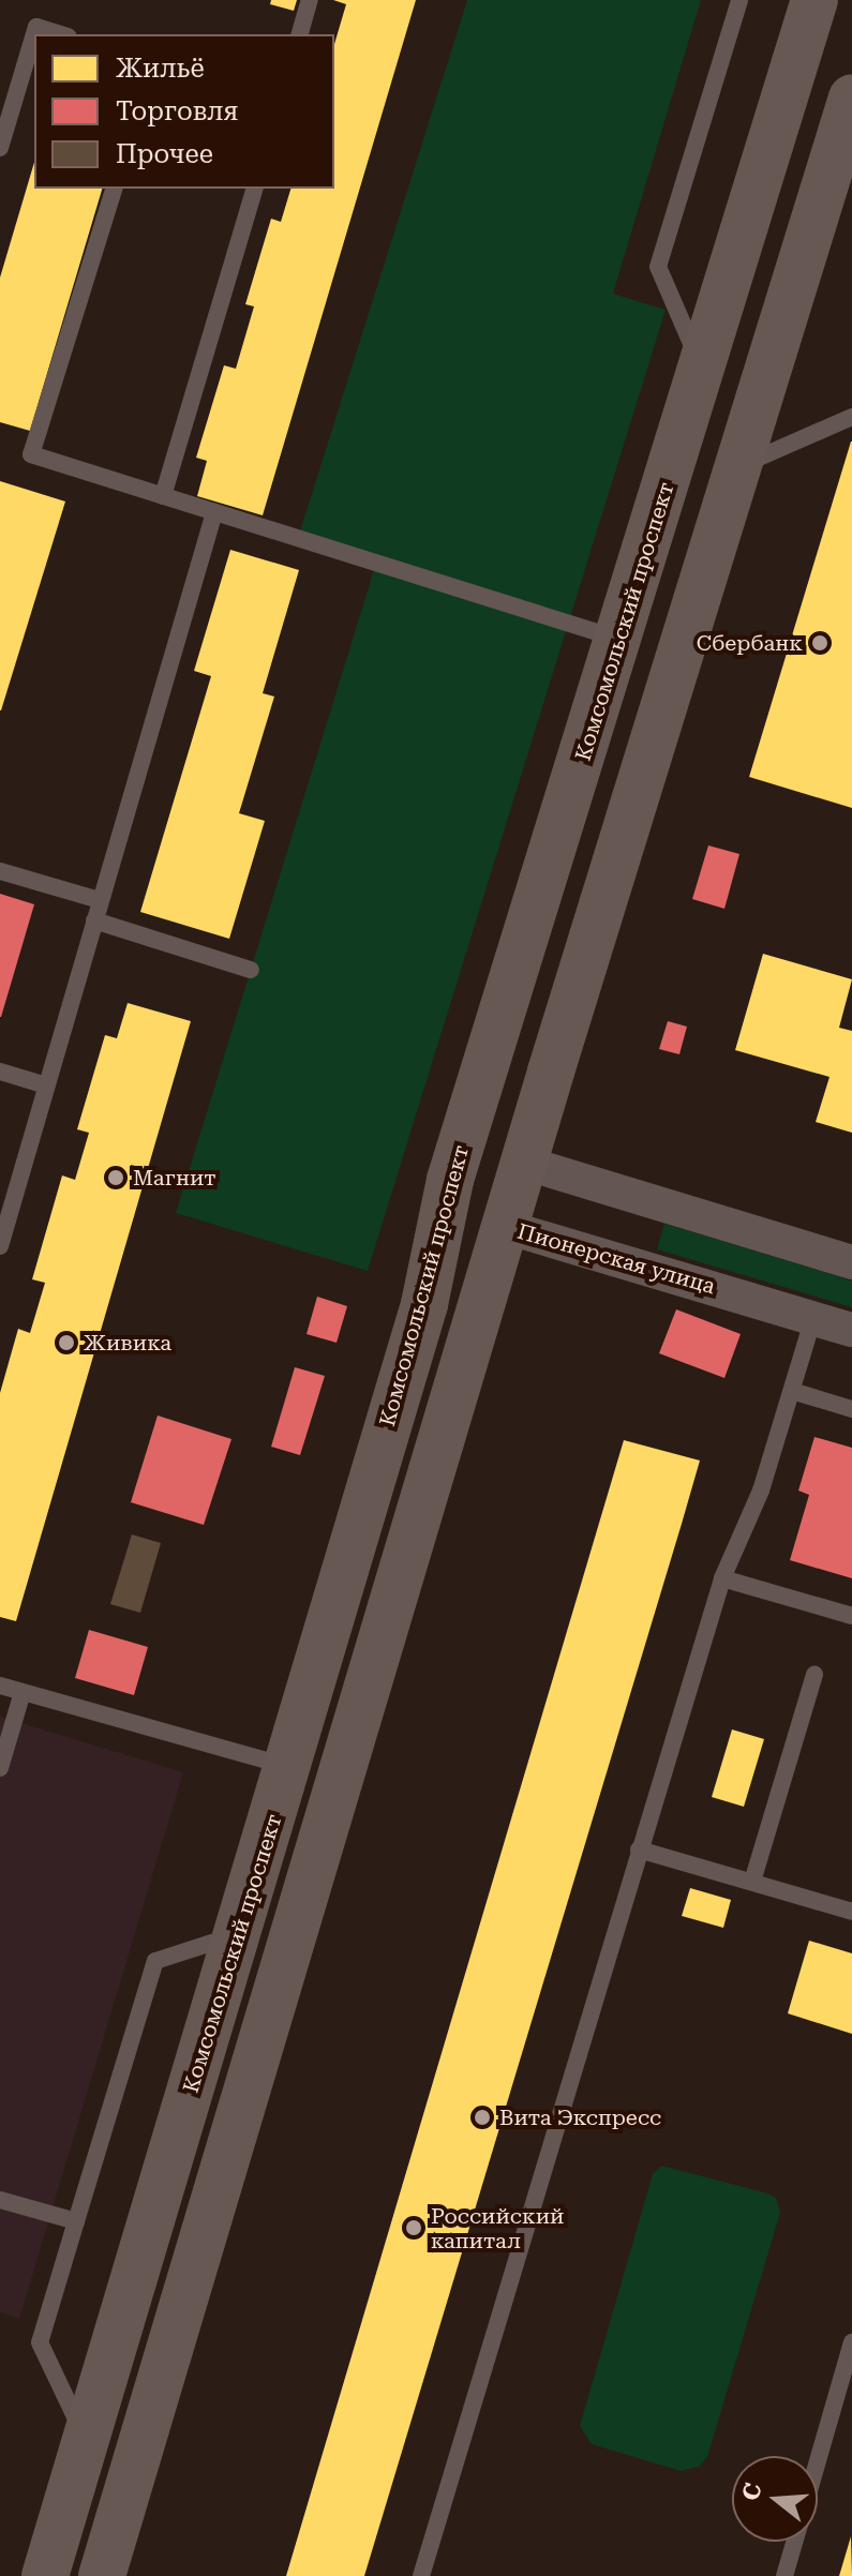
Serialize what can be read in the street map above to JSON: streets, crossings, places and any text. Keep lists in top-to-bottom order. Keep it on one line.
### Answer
{"streets":{"main road":["Комсомольский проспект","Пионерская улица"]},"crossings":[["Комсомольский проспект","Пионерская улица"]],"places":["Сбербанк","Магнит","Живика","Вита Экспресс","Российский капитал"],"legend":["Жильё","Торговля","Прочее"],"north":"left"}
